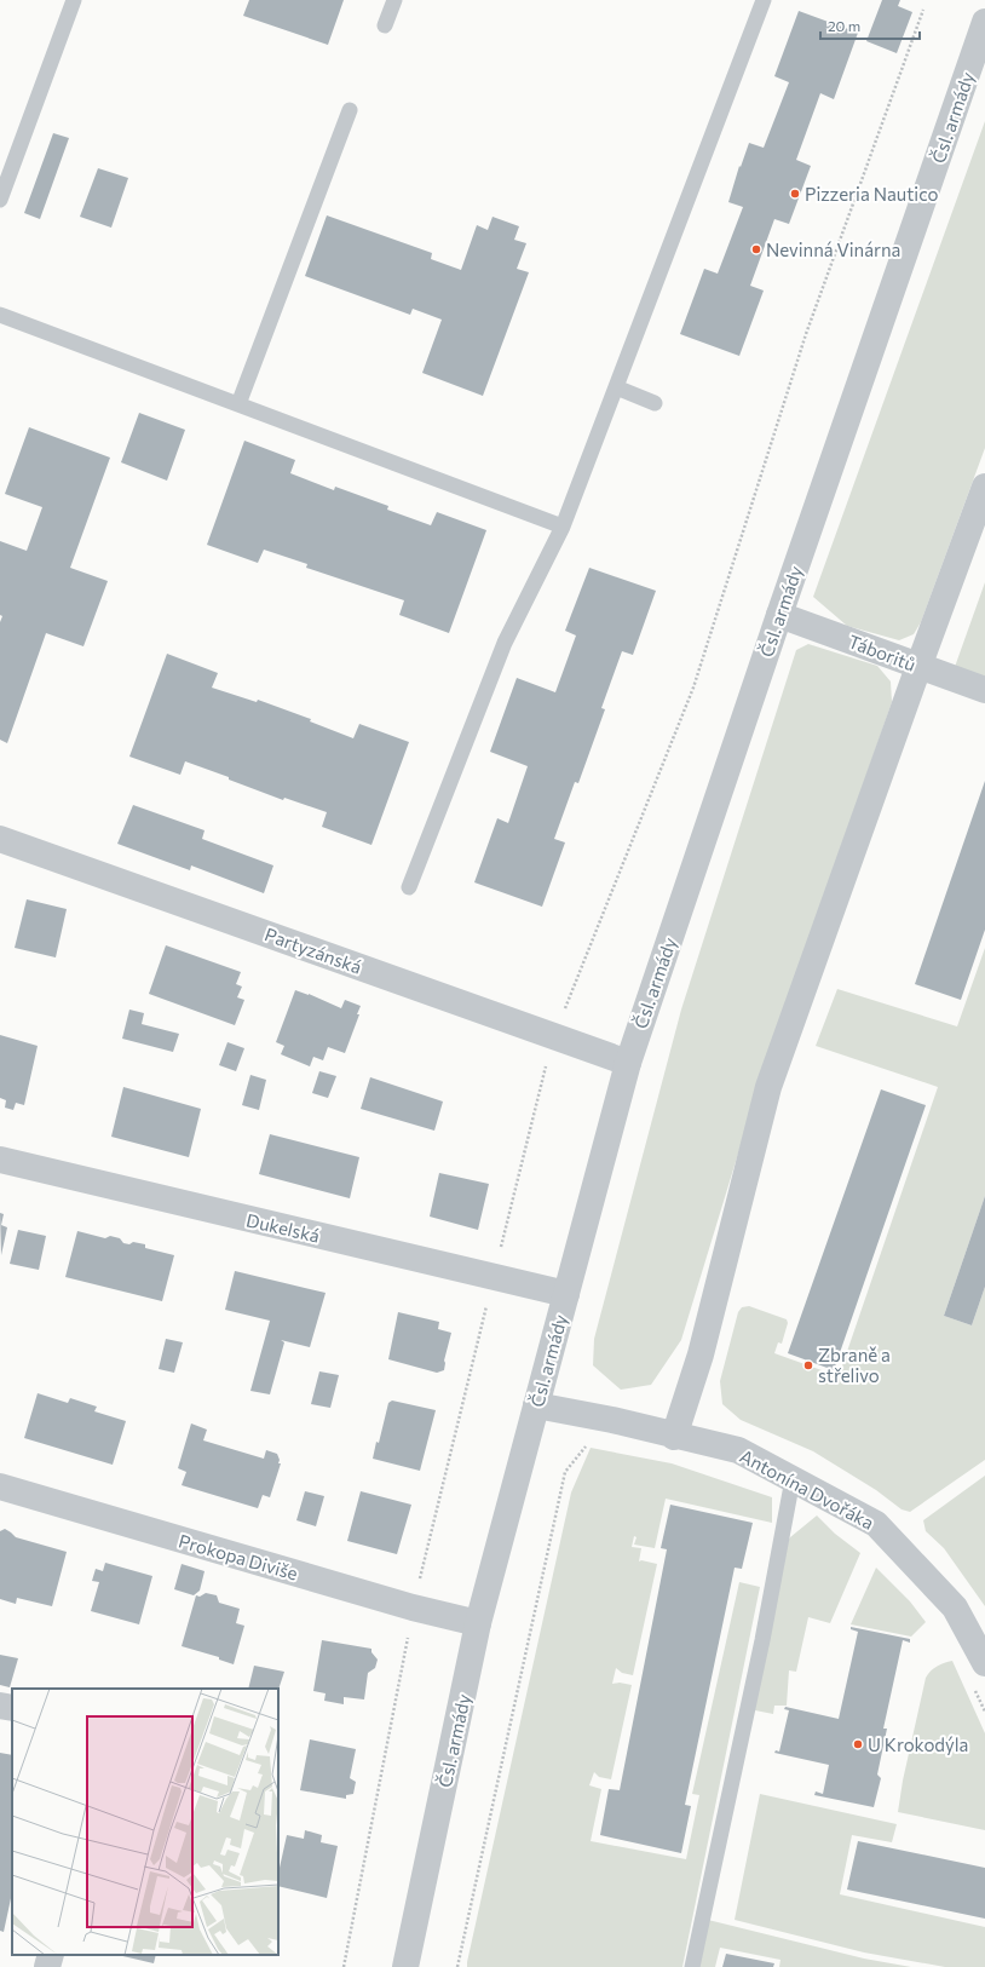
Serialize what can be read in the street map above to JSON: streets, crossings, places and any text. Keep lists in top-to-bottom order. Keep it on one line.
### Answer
{"streets":{"street":["Čsl. armády","Táboritů","Partyzánská","Dukelská","Antonína Dvořáka","Prokopa Diviše"]},"crossings":[["Čsl. armády","Táboritů"],["Čsl. armády","Partyzánská"],["Čsl. armády","Dukelská"],["Čsl. armády","Antonína Dvořáka"],["Čsl. armády","Prokopa Diviše"]],"places":["Pizzeria Nautico","Nevinná Vinárna","Zbraně a střelivo","U Krokodýla"],"scale_bar":"20 m"}
